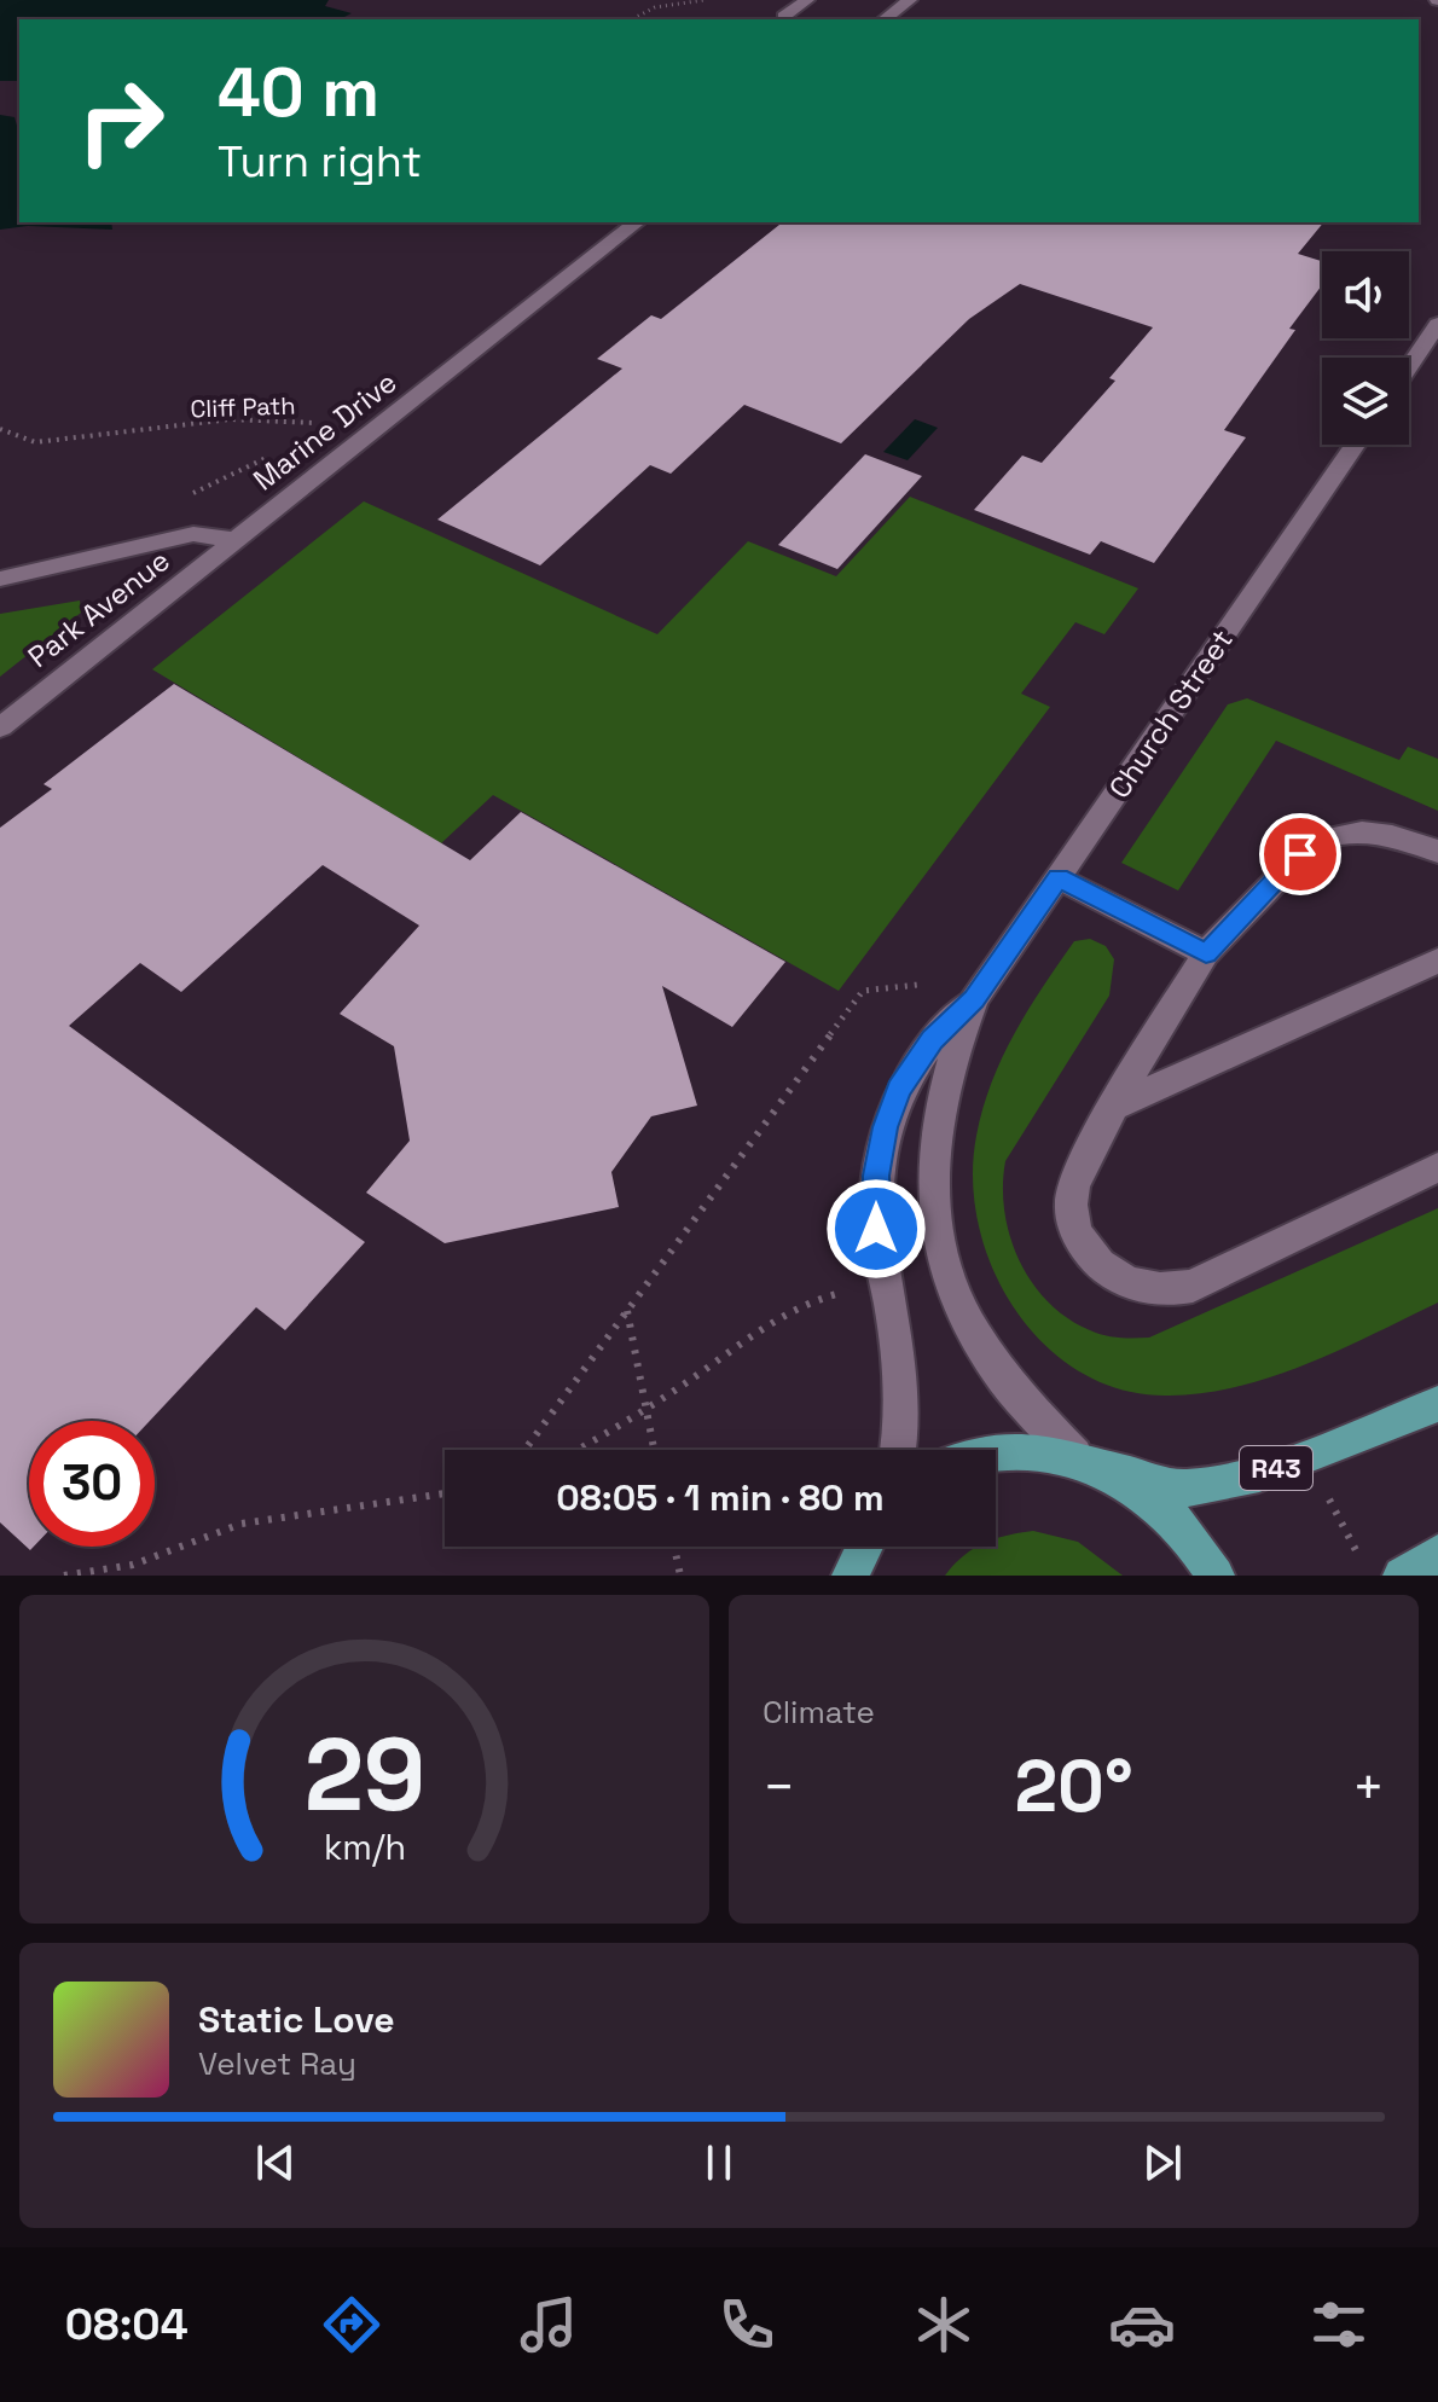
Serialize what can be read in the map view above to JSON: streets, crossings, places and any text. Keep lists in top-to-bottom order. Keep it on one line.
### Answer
{"streets":{"main road":["R43"],"street":["Marine Drive","Park Avenue","Church Street"],"path":["Cliff Path"]},"crossings":[["Marine Drive","Park Avenue"],["Church Street","R43"]],"page":{"turn":["40 m","Turn right"],"limit":"30","trip":"08:05 · 1 min · 80 m","tile":"Climate","heat":["−","20°","+"],"song":["Static Love","Velvet Ray"],"tabs":"08:04","gauge":["29","km/h"]}}
